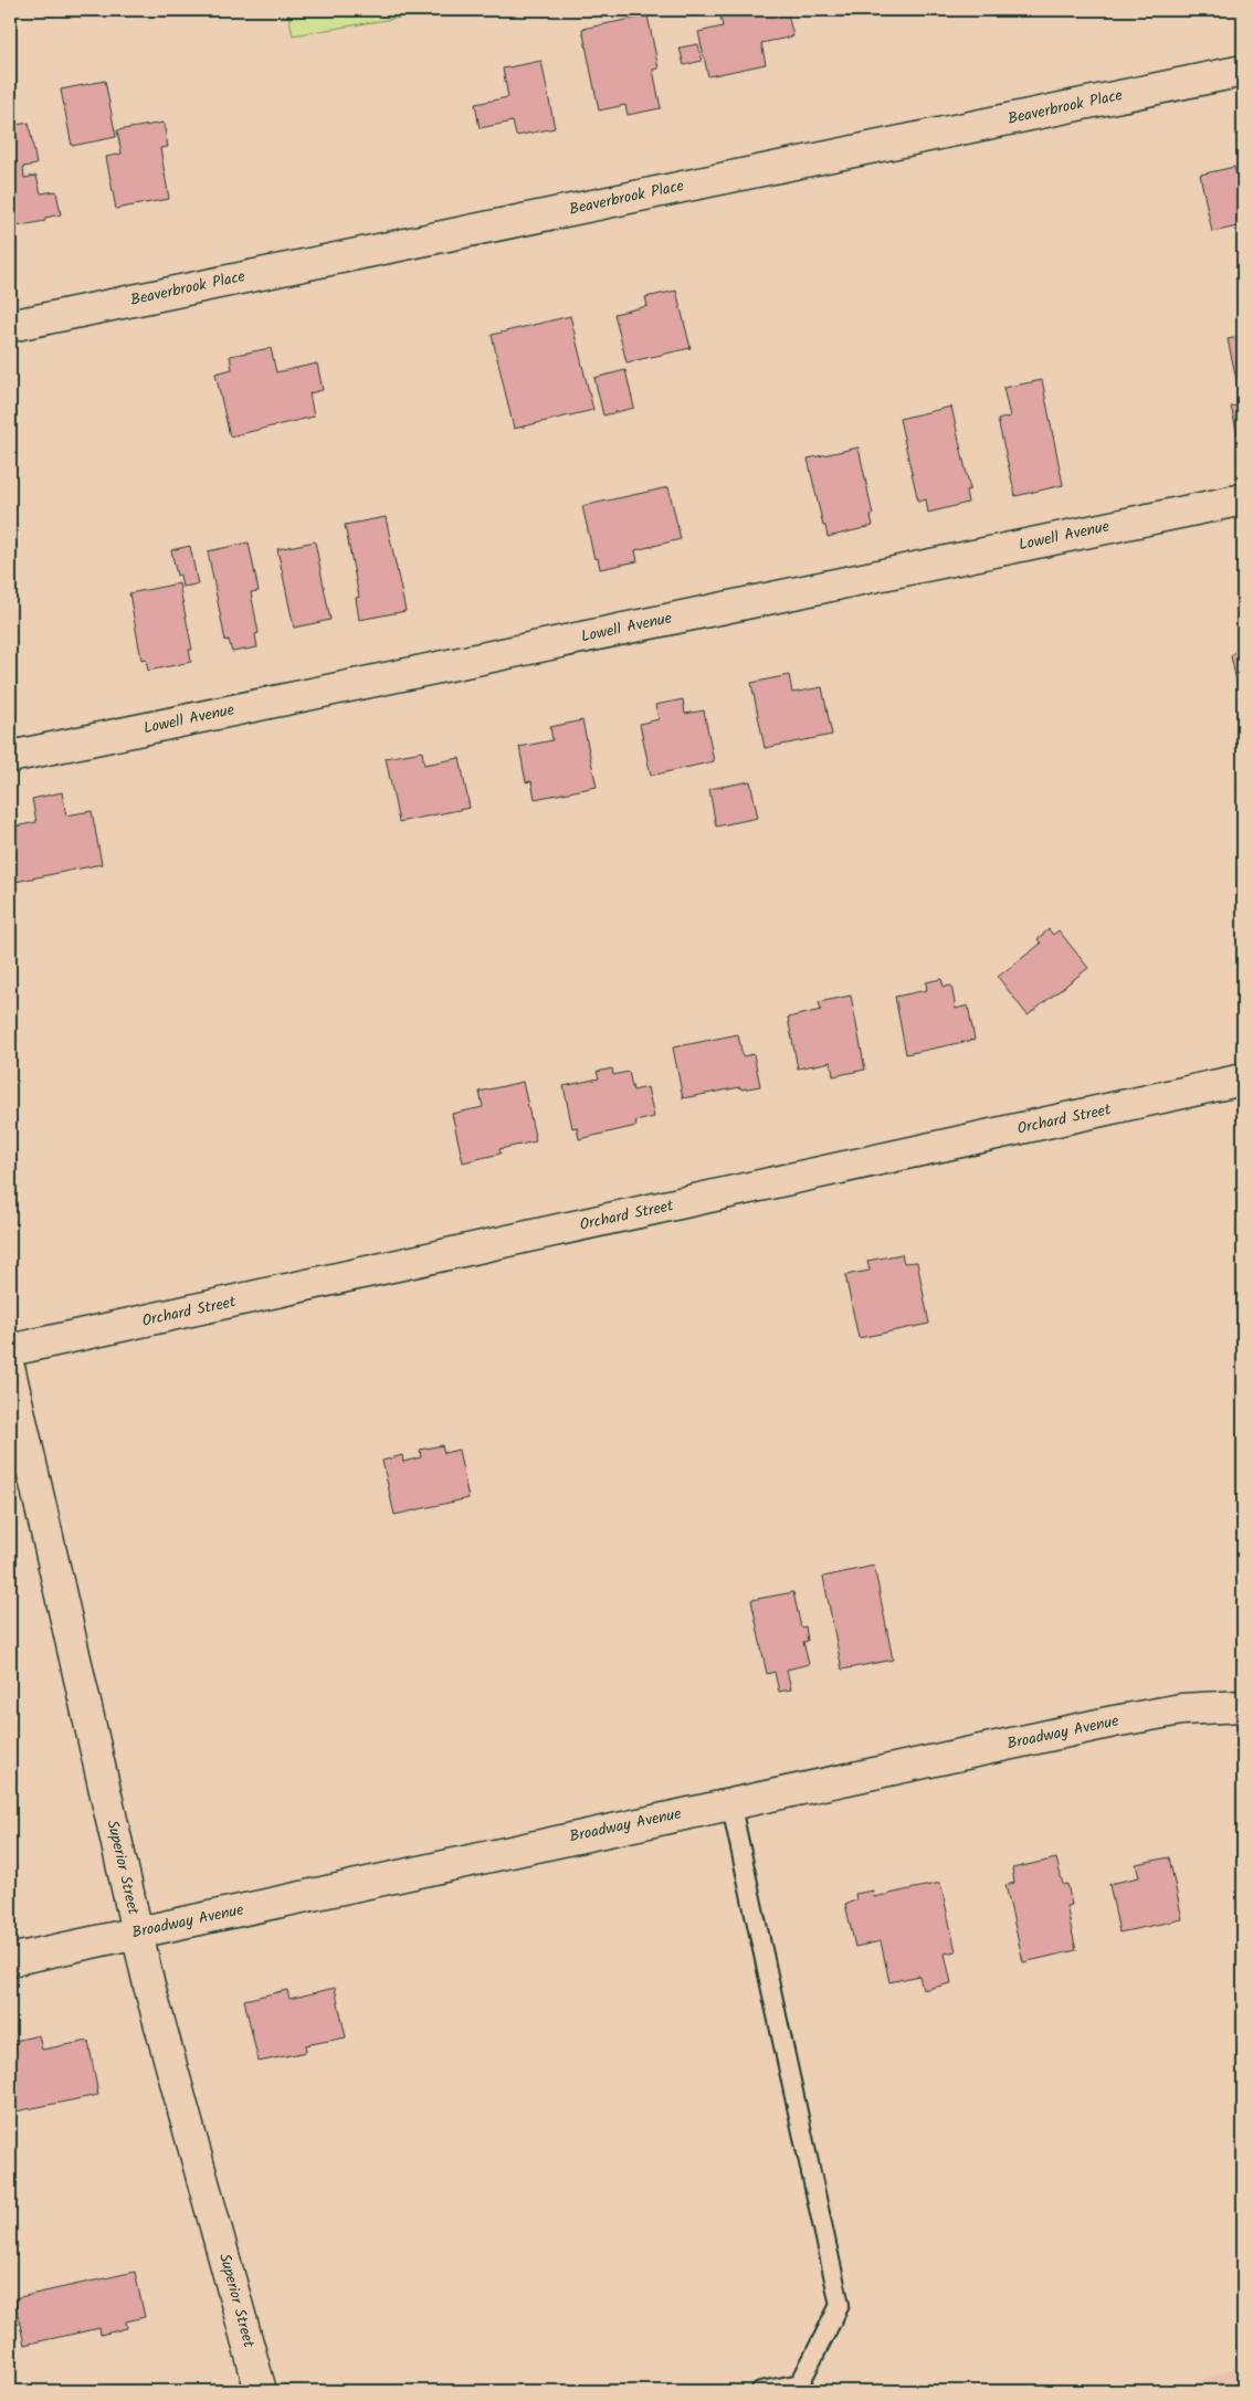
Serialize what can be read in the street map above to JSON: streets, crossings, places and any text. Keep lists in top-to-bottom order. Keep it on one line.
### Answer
{"streets":{"street":["Beaverbrook Place","Lowell Avenue","Orchard Street","Broadway Avenue","Superior Street"]},"crossings":[["Broadway Avenue","Superior Street"]]}
